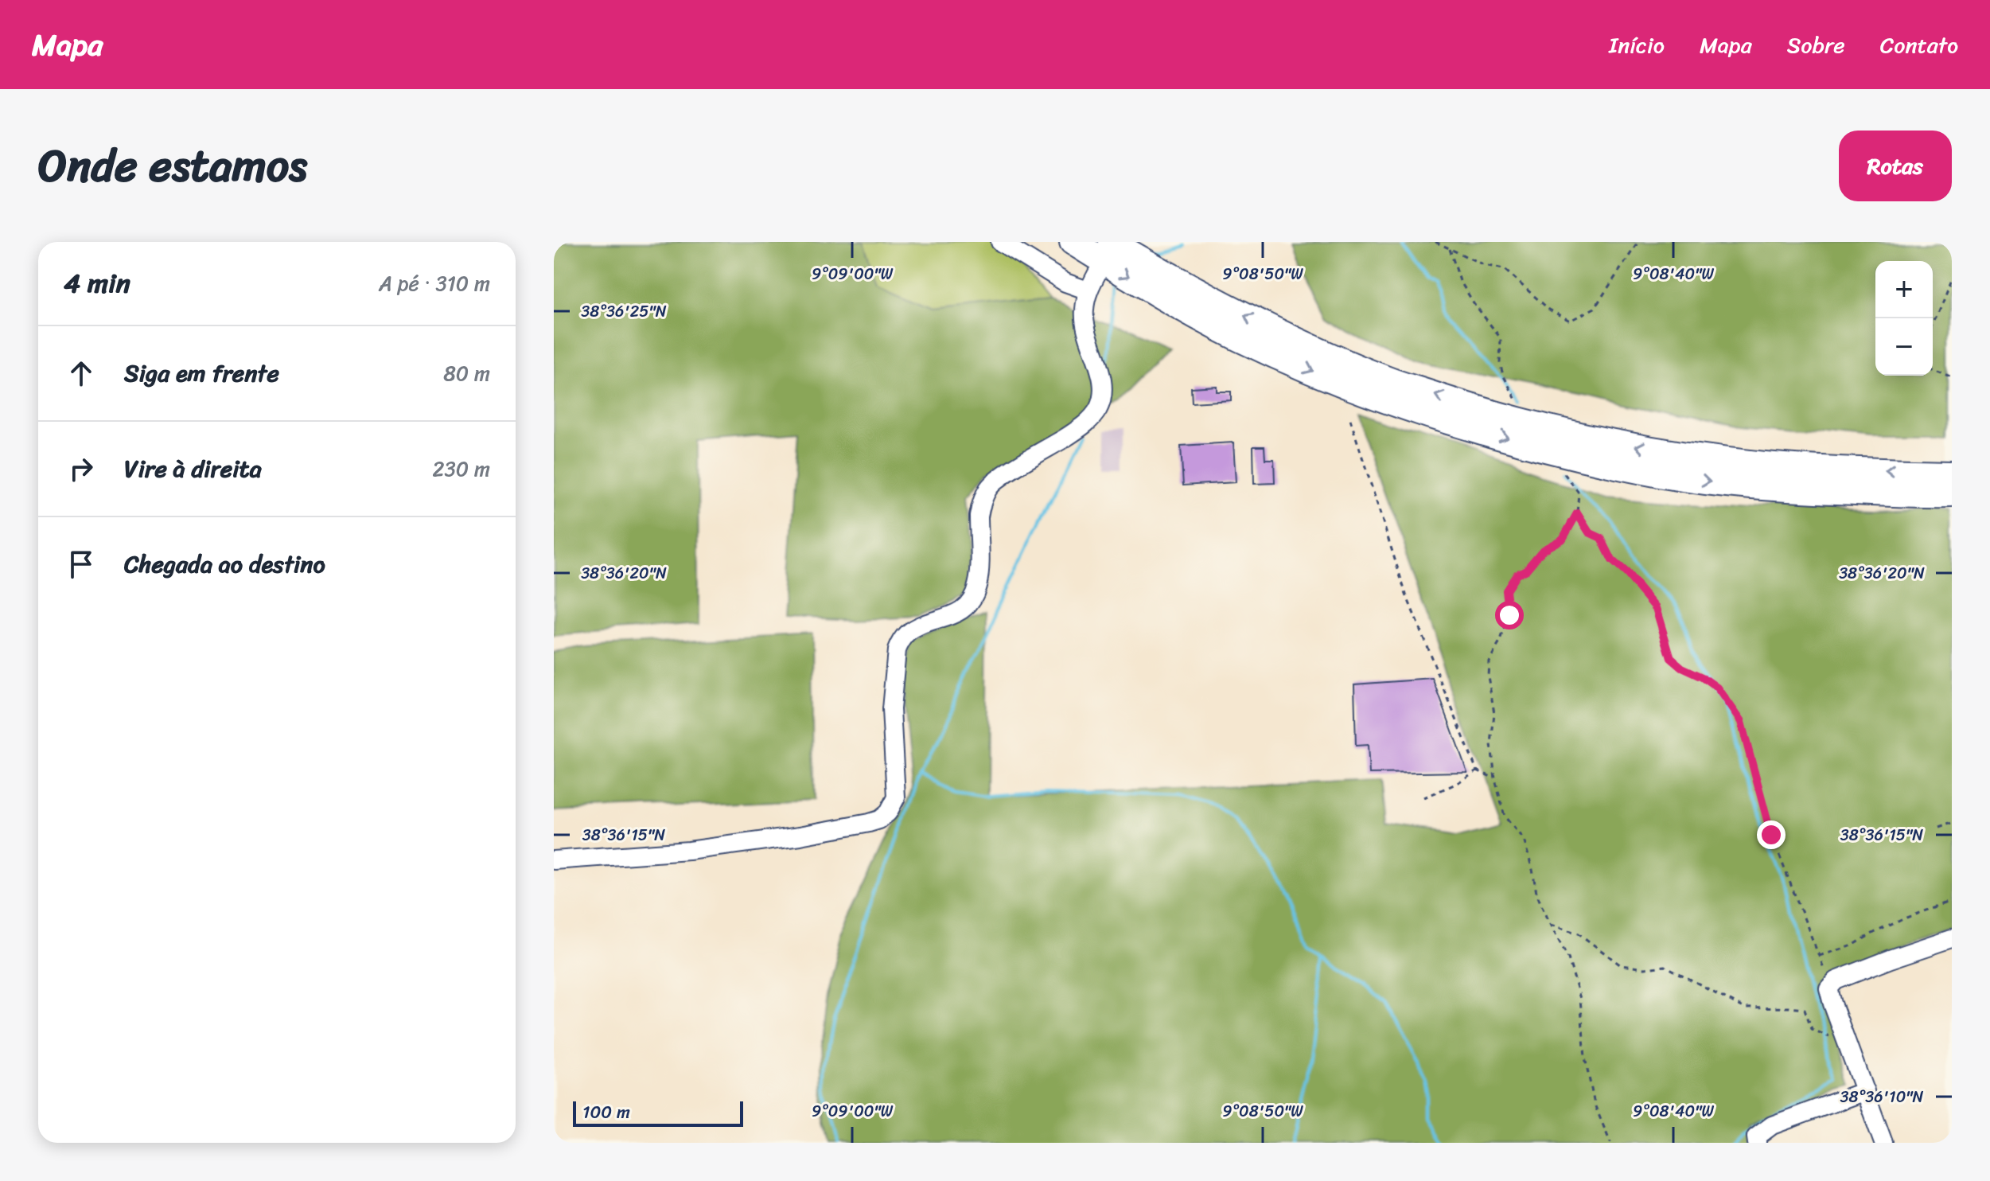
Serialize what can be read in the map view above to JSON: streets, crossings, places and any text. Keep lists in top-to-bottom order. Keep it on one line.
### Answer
{"scale_bar":"100 m","page":{"header":"Mapa","nav":["Início","Mapa","Sobre","Contato"],"title":"Onde estamos","buttons":"Rotas","heading":["4 min","A pé · 310 m"],"map_buttons":["+","−"],"list":[["Siga em frente","80 m"],["Vire à direita","230 m"],"Chegada ao destino"],"scale":"100 m"},"coordinates":["9°09'00\"W","9°08'50\"W","9°08'40\"W","38°36'25\"N","38°36'20\"N","38°36'15\"N","38°36'10\"N"]}
